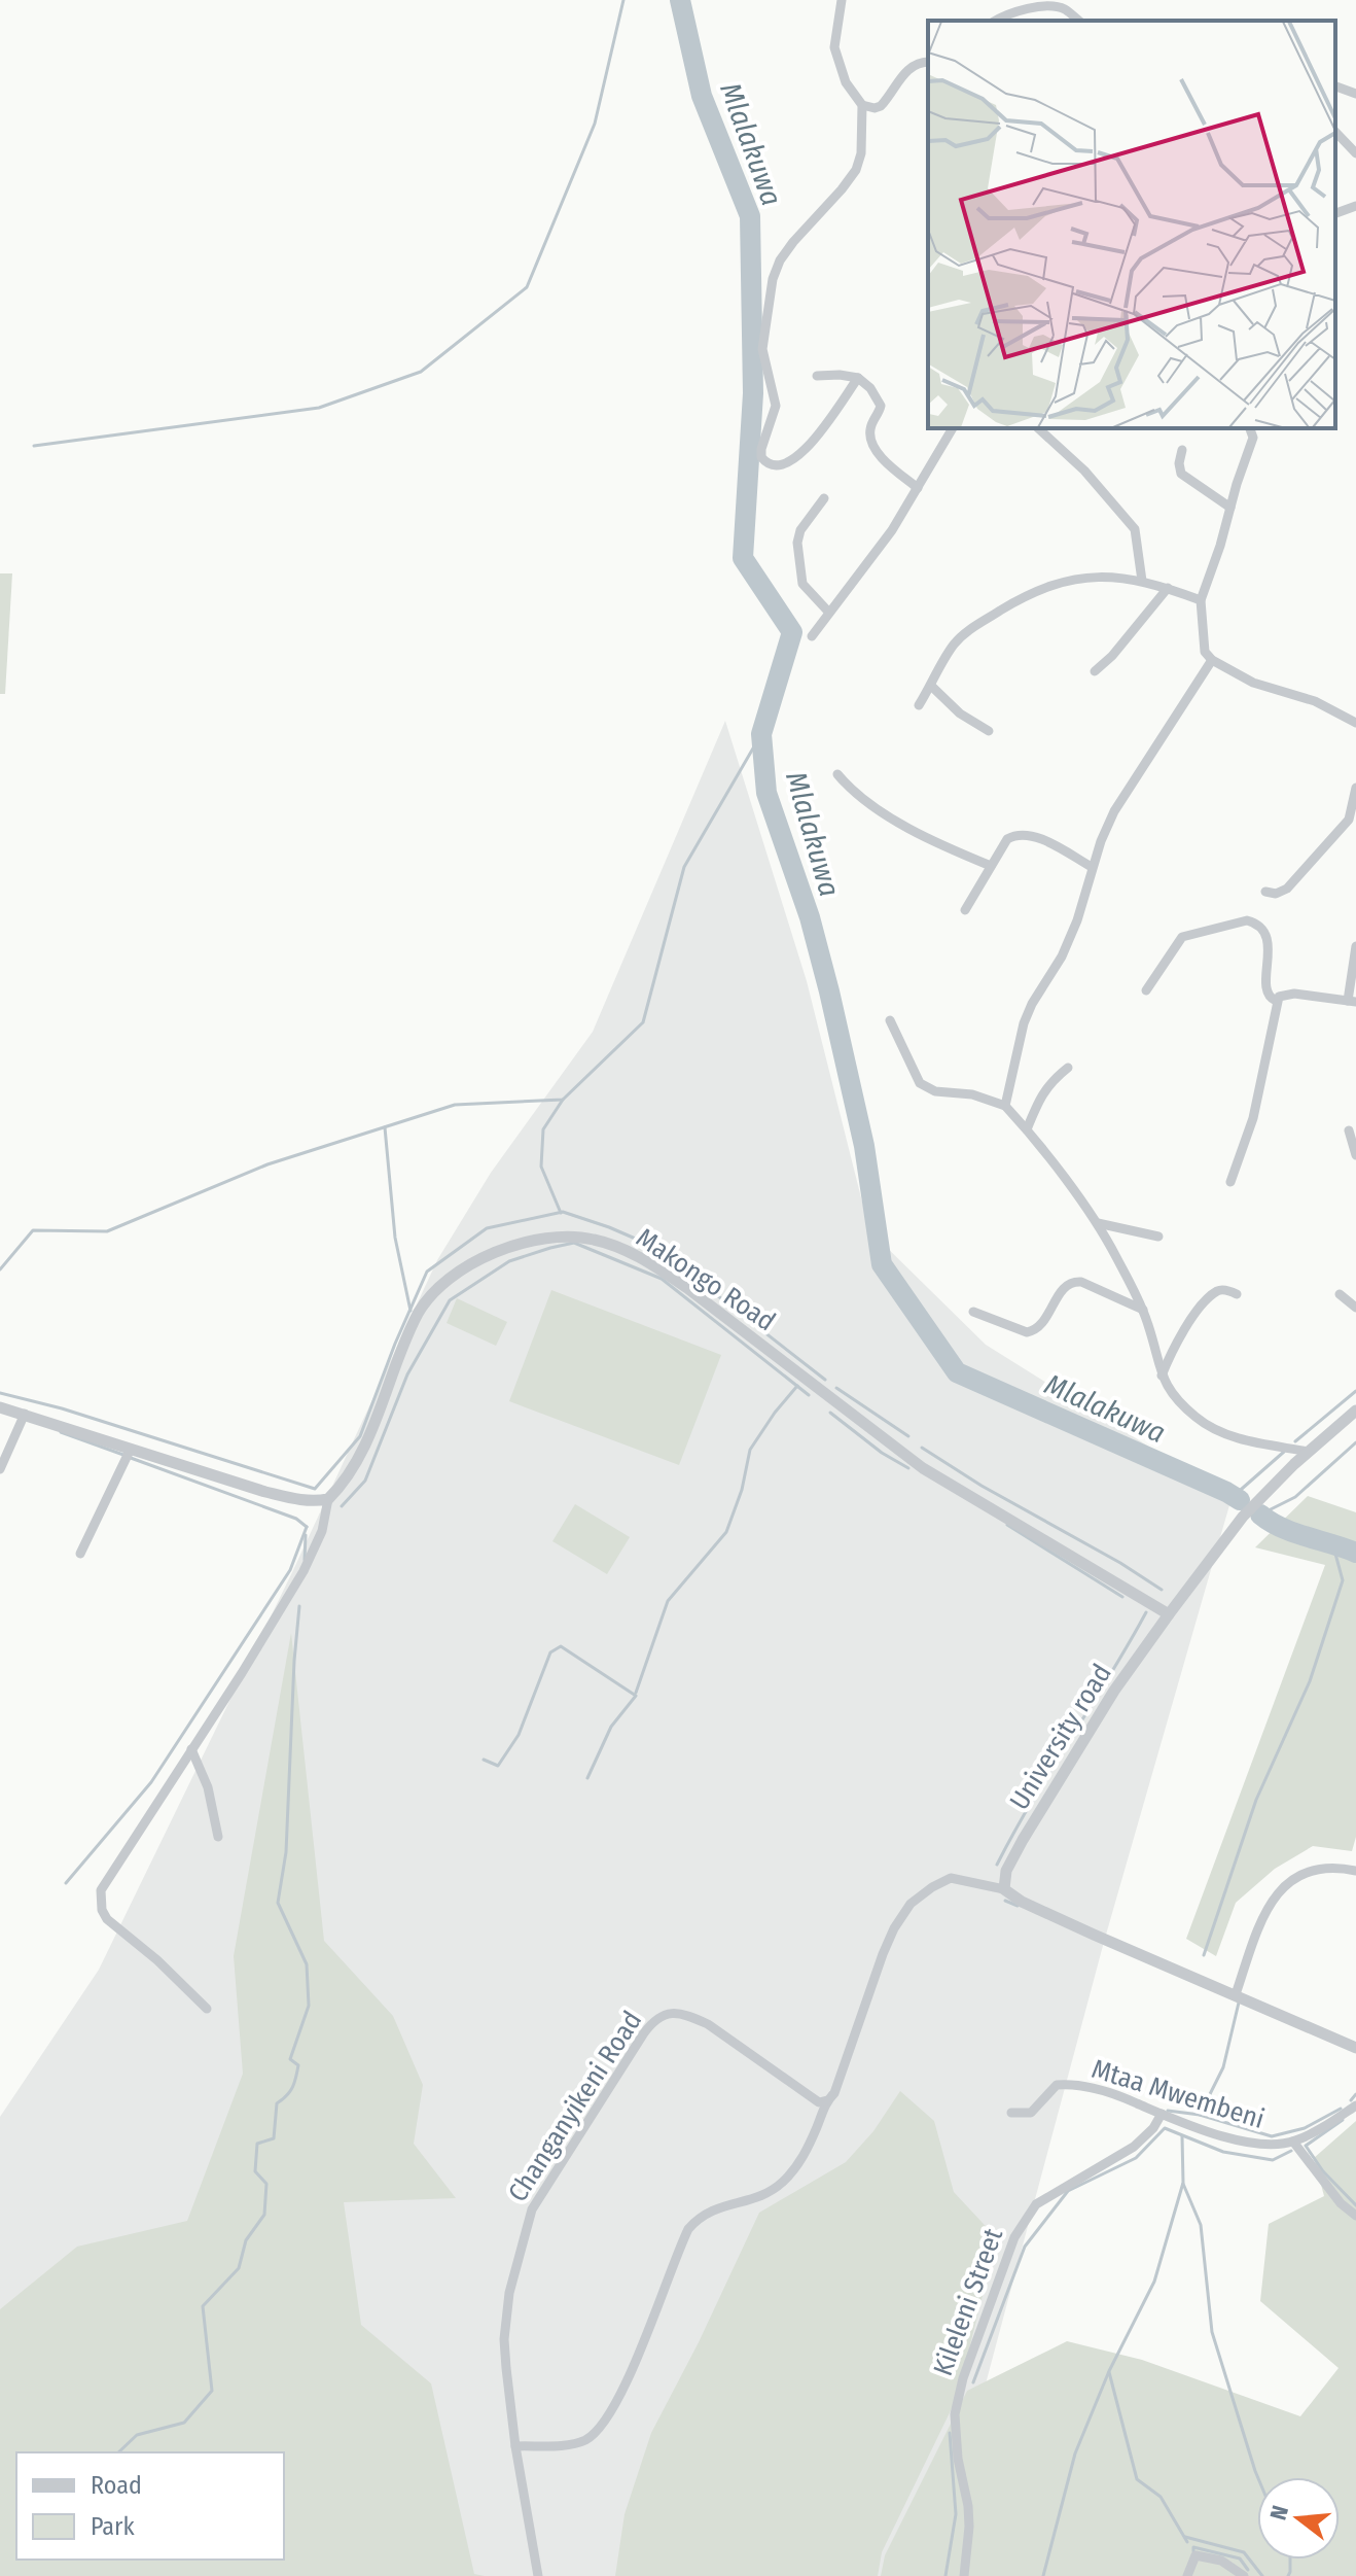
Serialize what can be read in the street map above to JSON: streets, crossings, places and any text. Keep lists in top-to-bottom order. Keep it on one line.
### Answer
{"streets":{"street":["Makongo Road","University road","Mtaa Mwembeni","Changanyikeni Road","Kileleni Street"]},"crossings":[["Makongo Road","University road"],["Mtaa Mwembeni","Kileleni Street"]],"water":["Mlalakuwa"],"legend":["Road","Park"],"north":"left"}
